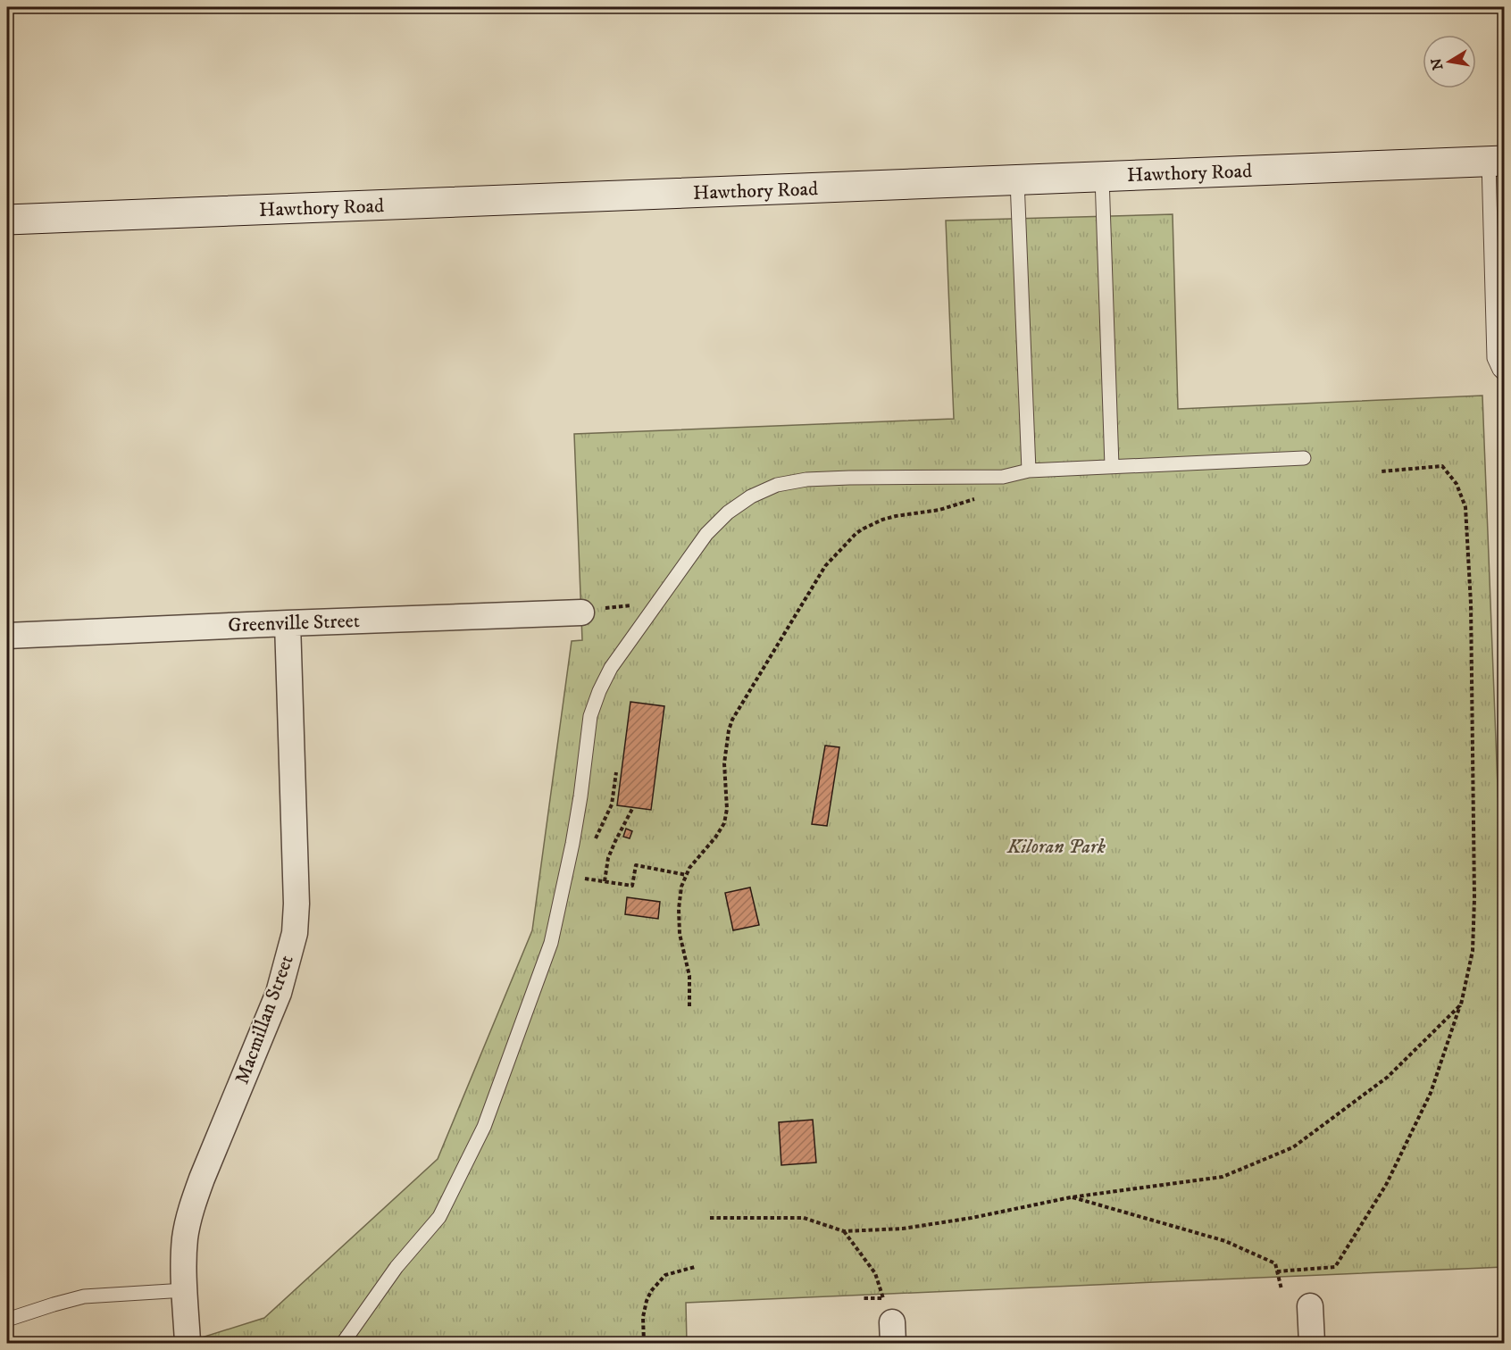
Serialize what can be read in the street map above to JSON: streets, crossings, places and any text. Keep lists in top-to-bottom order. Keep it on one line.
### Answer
{"streets":{"main road":["Hawthory Road"],"street":["Greenville Street","Macmillan Street"]},"crossings":[["Greenville Street","Macmillan Street"]],"parks":["Kiloran Park"],"north":"left"}
